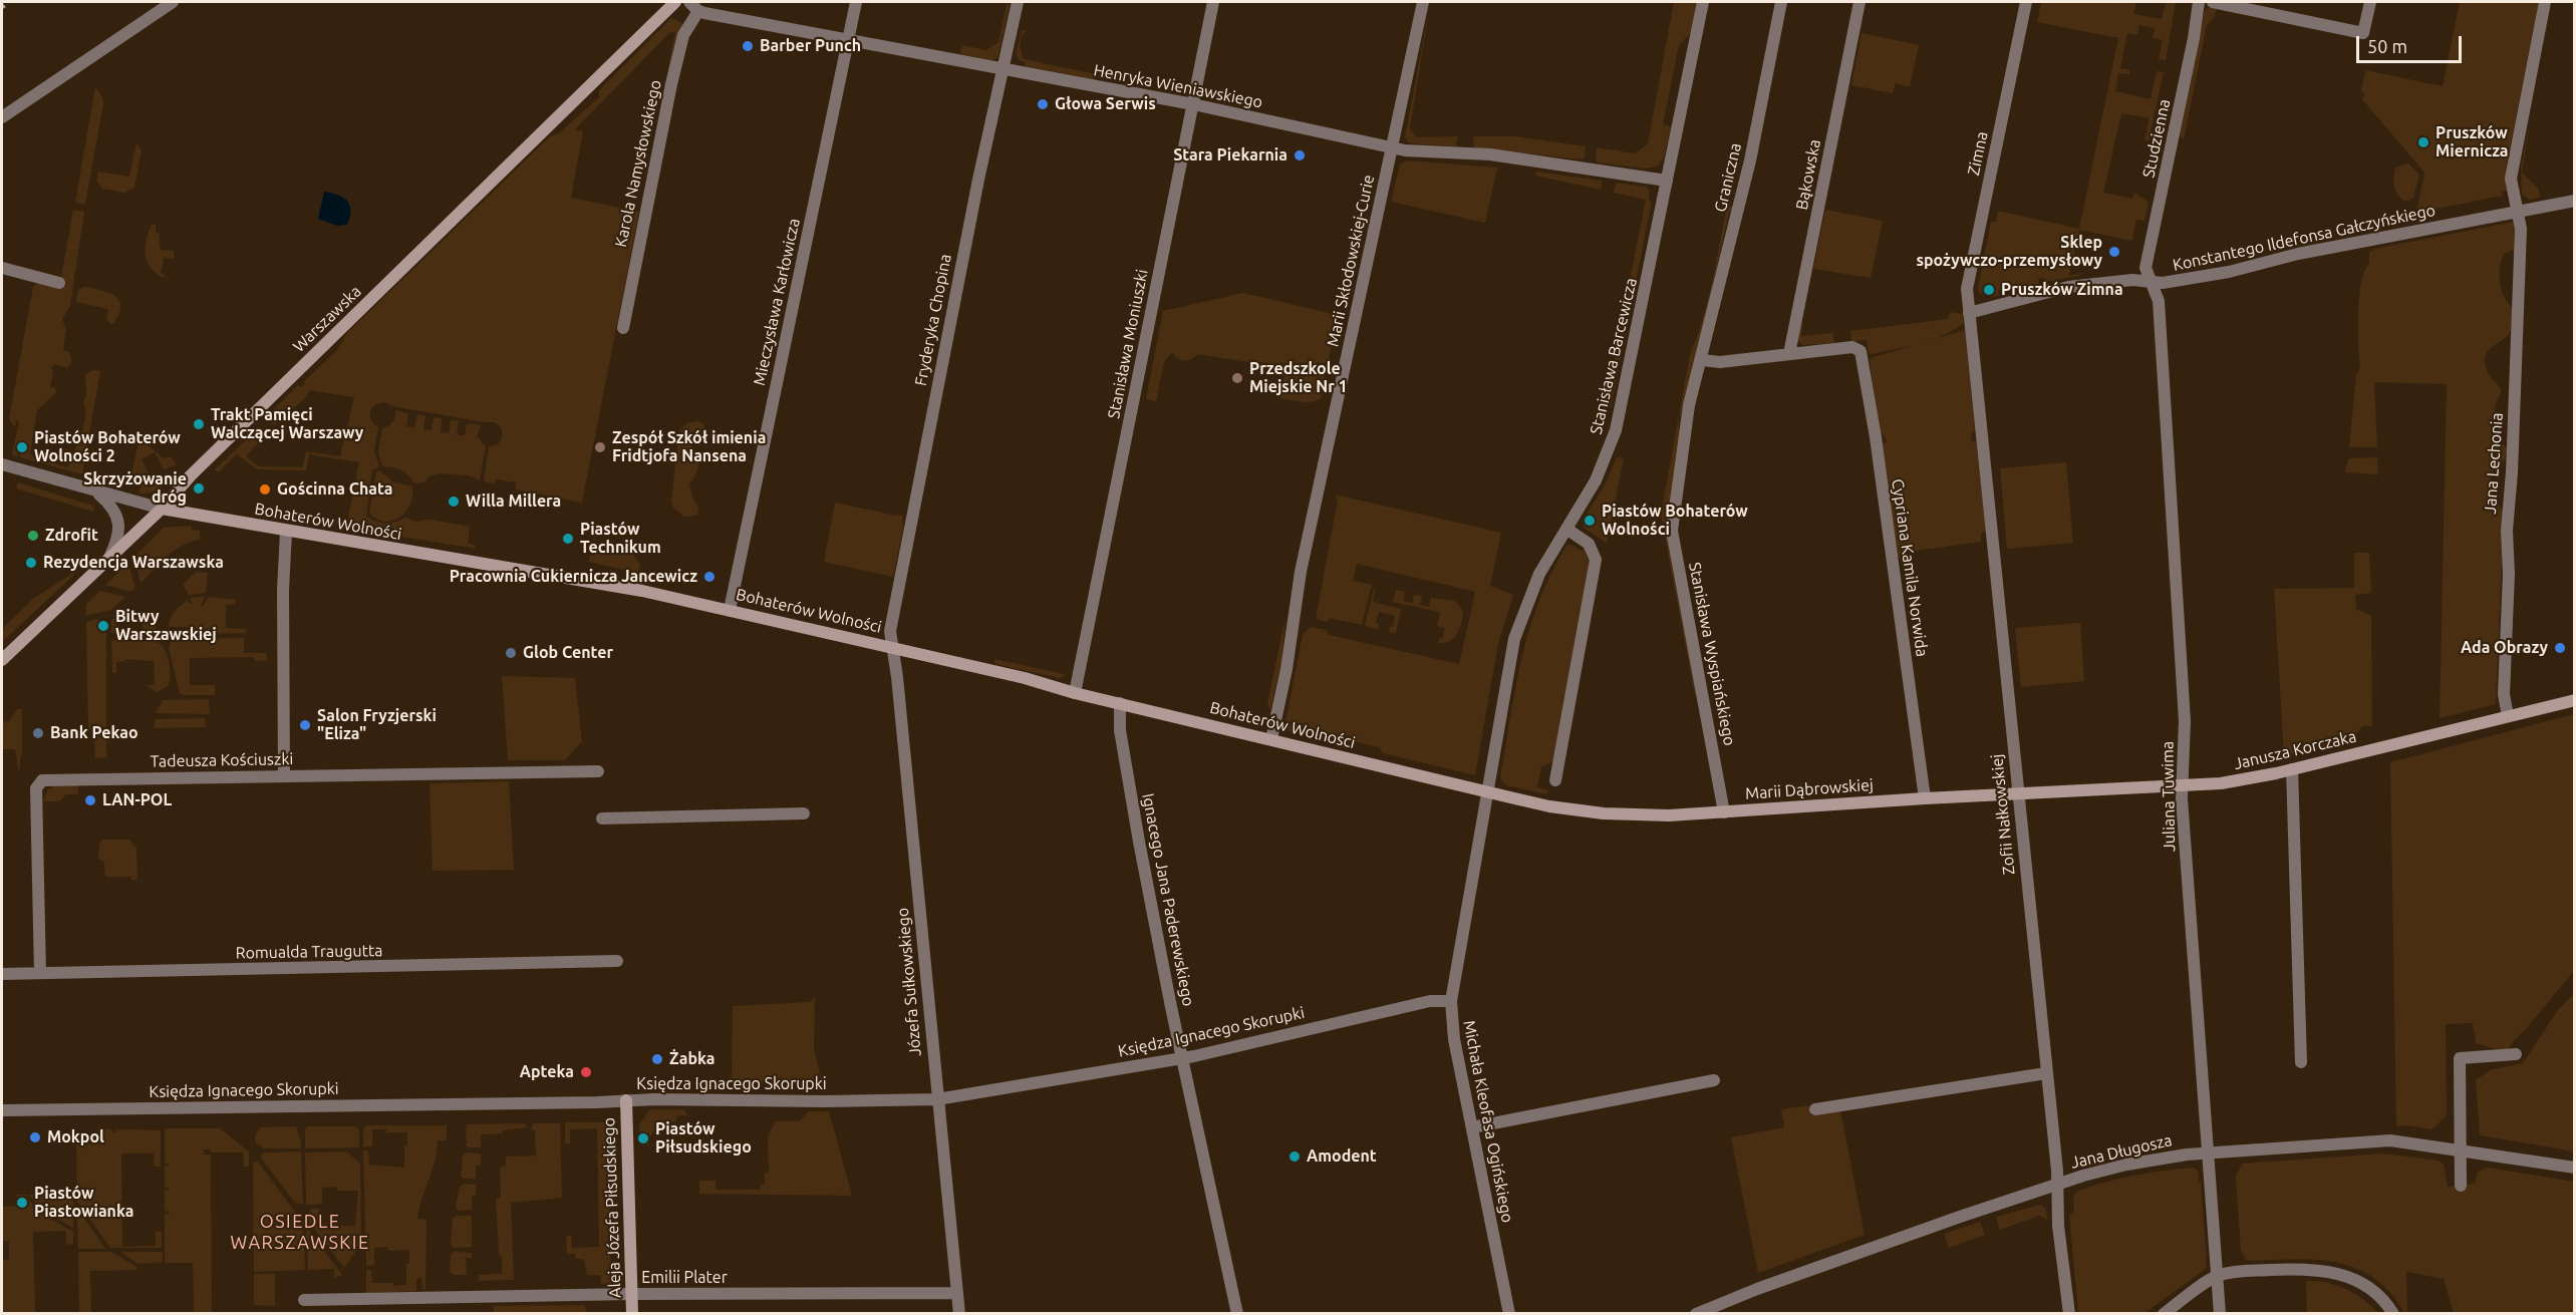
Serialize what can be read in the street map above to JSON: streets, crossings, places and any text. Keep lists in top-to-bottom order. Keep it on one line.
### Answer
{"streets":{"street":["Henryka Wieniawskiego","Studzienna","Zimna","Karola Namysłowskiego","Bąkowska","Graniczna","Konstantego Ildefonsa Gałczyńskiego","Marii Skłodowskiej-Curie","Mieczysława Karłowicza","Warszawska","Fryderyka Chopina","Stanisława Moniuszki","Stanisława Barcewicza","Jana Lechonia","Bohaterów Wolności","Cypriana Kamila Norwida","Stanisława Wyspiańskiego","Janusza Korczaka","Tadeusza Kościuszki","Marii Dąbrowskiej","Juliana Tuwima","Zofii Nałkowskiej","Ignacego Jana Paderewskiego","Romualda Traugutta","Józefa Sułkowskiego","Księdza Ignacego Skorupki","Michała Kleofasa Ogińskiego","Jana Długosza","Aleja Józefa Piłsudskiego","Emilii Plater"]},"crossings":[["Henryka Wieniawskiego","Karola Namysłowskiego"],["Henryka Wieniawskiego","Marii Skłodowskiej-Curie"],["Henryka Wieniawskiego","Mieczysława Karłowicza"],["Henryka Wieniawskiego","Fryderyka Chopina"],["Henryka Wieniawskiego","Stanisława Moniuszki"],["Henryka Wieniawskiego","Stanisława Barcewicza"],["Studzienna","Konstantego Ildefonsa Gałczyńskiego"],["Studzienna","Juliana Tuwima"],["Zimna","Konstantego Ildefonsa Gałczyńskiego"],["Zimna","Zofii Nałkowskiej"],["Bąkowska","Cypriana Kamila Norwida"],["Graniczna","Stanisława Wyspiańskiego"],["Konstantego Ildefonsa Gałczyńskiego","Jana Lechonia"],["Konstantego Ildefonsa Gałczyńskiego","Juliana Tuwima"],["Konstantego Ildefonsa Gałczyńskiego","Zofii Nałkowskiej"],["Marii Skłodowskiej-Curie","Bohaterów Wolności"],["Mieczysława Karłowicza","Bohaterów Wolności"],["Warszawska","Bohaterów Wolności"],["Fryderyka Chopina","Bohaterów Wolności"],["Fryderyka Chopina","Józefa Sułkowskiego"],["Stanisława Moniuszki","Bohaterów Wolności"],["Stanisława Barcewicza","Bohaterów Wolności"],["Stanisława Barcewicza","Michała Kleofasa Ogińskiego"],["Jana Lechonia","Janusza Korczaka"],["Bohaterów Wolności","Marii Dąbrowskiej"],["Bohaterów Wolności","Ignacego Jana Paderewskiego"],["Bohaterów Wolności","Józefa Sułkowskiego"],["Bohaterów Wolności","Michała Kleofasa Ogińskiego"],["Cypriana Kamila Norwida","Marii Dąbrowskiej"],["Stanisława Wyspiańskiego","Marii Dąbrowskiej"],["Janusza Korczaka","Marii Dąbrowskiej"],["Janusza Korczaka","Juliana Tuwima"],["Janusza Korczaka","Zofii Nałkowskiej"],["Tadeusza Kościuszki","Romualda Traugutta"],["Marii Dąbrowskiej","Zofii Nałkowskiej"],["Juliana Tuwima","Jana Długosza"],["Zofii Nałkowskiej","Jana Długosza"],["Ignacego Jana Paderewskiego","Księdza Ignacego Skorupki"],["Józefa Sułkowskiego","Księdza Ignacego Skorupki"],["Józefa Sułkowskiego","Emilii Plater"],["Księdza Ignacego Skorupki","Michała Kleofasa Ogińskiego"],["Księdza Ignacego Skorupki","Aleja Józefa Piłsudskiego"],["Aleja Józefa Piłsudskiego","Emilii Plater"]],"districts":["OSIEDLE WARSZAWSKIE"],"places":["Barber Punch","Głowa Serwis","Pruszków Miernicza","Stara Piekarnia","Sklep spożywczo-przemysłowy","Pruszków Zimna","Przedszkole Miejskie Nr 1","Trakt Pamięci Walczącej Warszawy","Piastów Bohaterów Wolności 2","Zespół Szkół imienia Fridtjofa Nansena","Skrzyżowanie dróg","Gościnna Chata","Willa Millera","Piastów Bohaterów Wolności","Zdrofit","Piastów Technikum","Rezydencja Warszawska","Pracownia Cukiernicza Jancewicz","Bitwy Warszawskiej","Ada Obrazy","Glob Center","Salon Fryzjerski \"Eliza\"","Bank Pekao","LAN-POL","Żabka","Apteka","Mokpol","Piastów Piłsudskiego","Amodent","Piastów Piastowianka"],"scale_bar":"50 m"}
